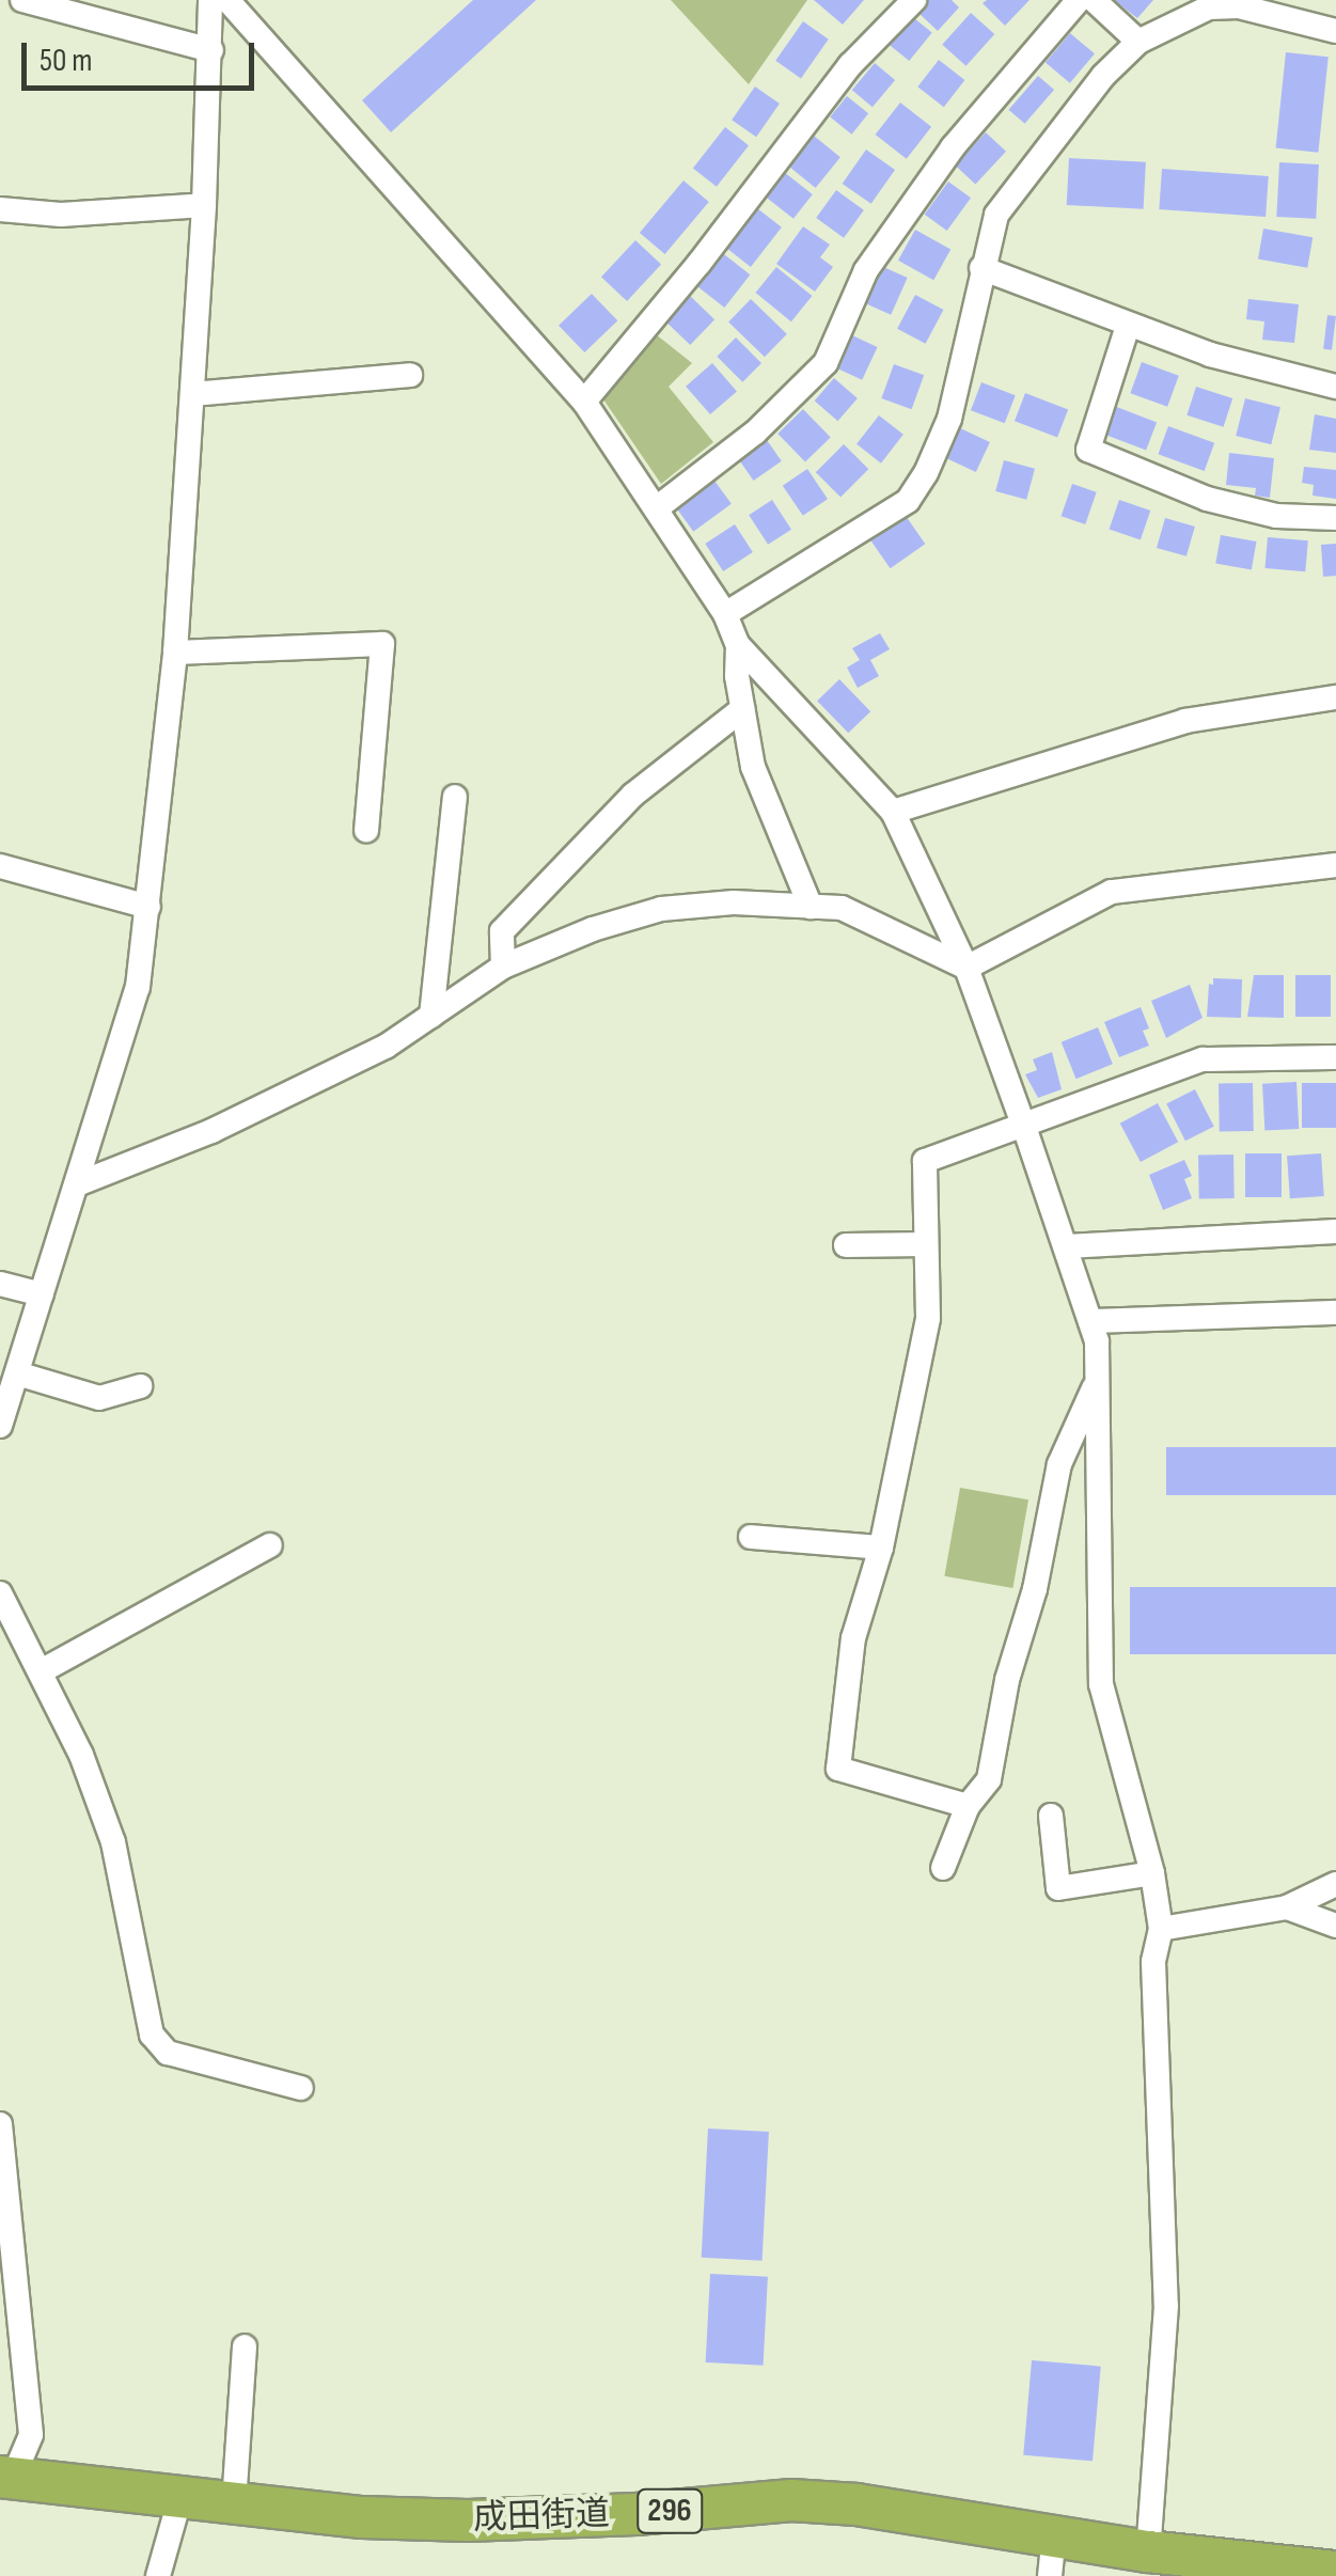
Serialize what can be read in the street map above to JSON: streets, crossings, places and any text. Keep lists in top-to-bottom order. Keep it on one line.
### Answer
{"streets":{"highway":["296","成田街道"]},"scale_bar":"50 m"}
